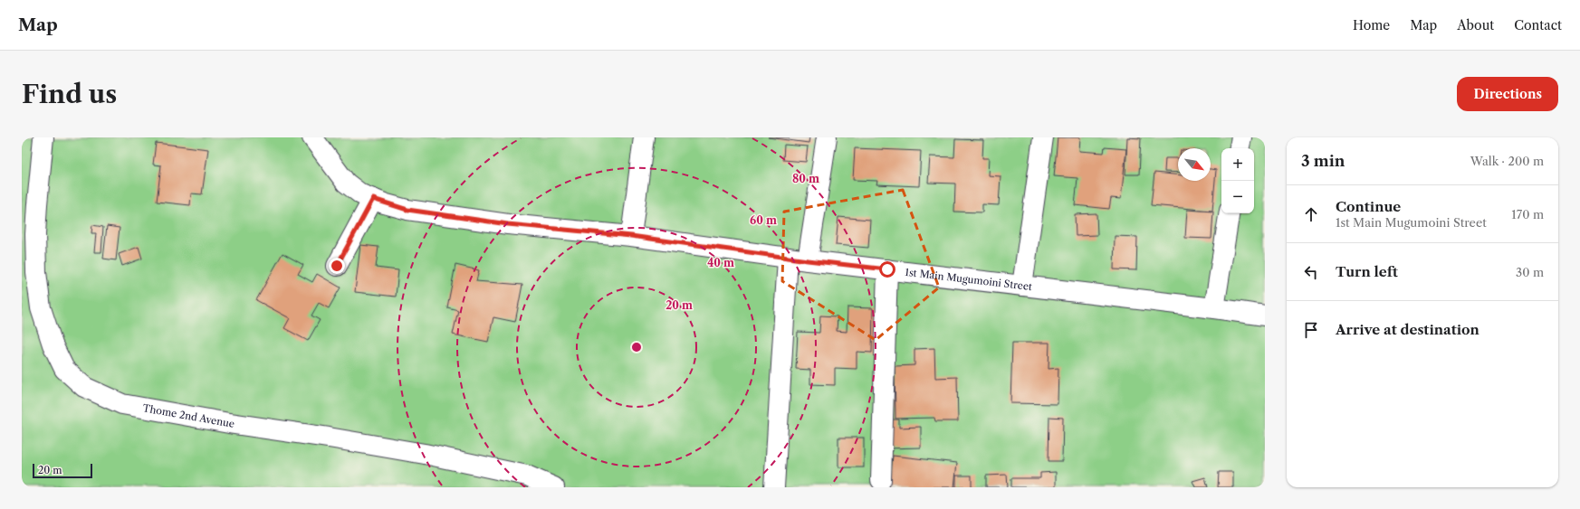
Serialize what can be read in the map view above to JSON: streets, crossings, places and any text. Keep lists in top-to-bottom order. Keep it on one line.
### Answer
{"streets":{"street":["1st Main Mugumoini Street","Thome 2nd Avenue"]},"scale_bar":"20 m","north":"bottom right","page":{"header":"Map","nav":["Home","Map","About","Contact"],"buttons":"Directions","title":"Find us","heading":["3 min","Walk · 200 m"],"map_buttons":["+","−"],"list":[["Continue","1st Main Mugumoini Street","170 m"],["Turn left","30 m"],"Arrive at destination"],"scale":"20 m"},"rings":["80 m","60 m","40 m","20 m"]}
